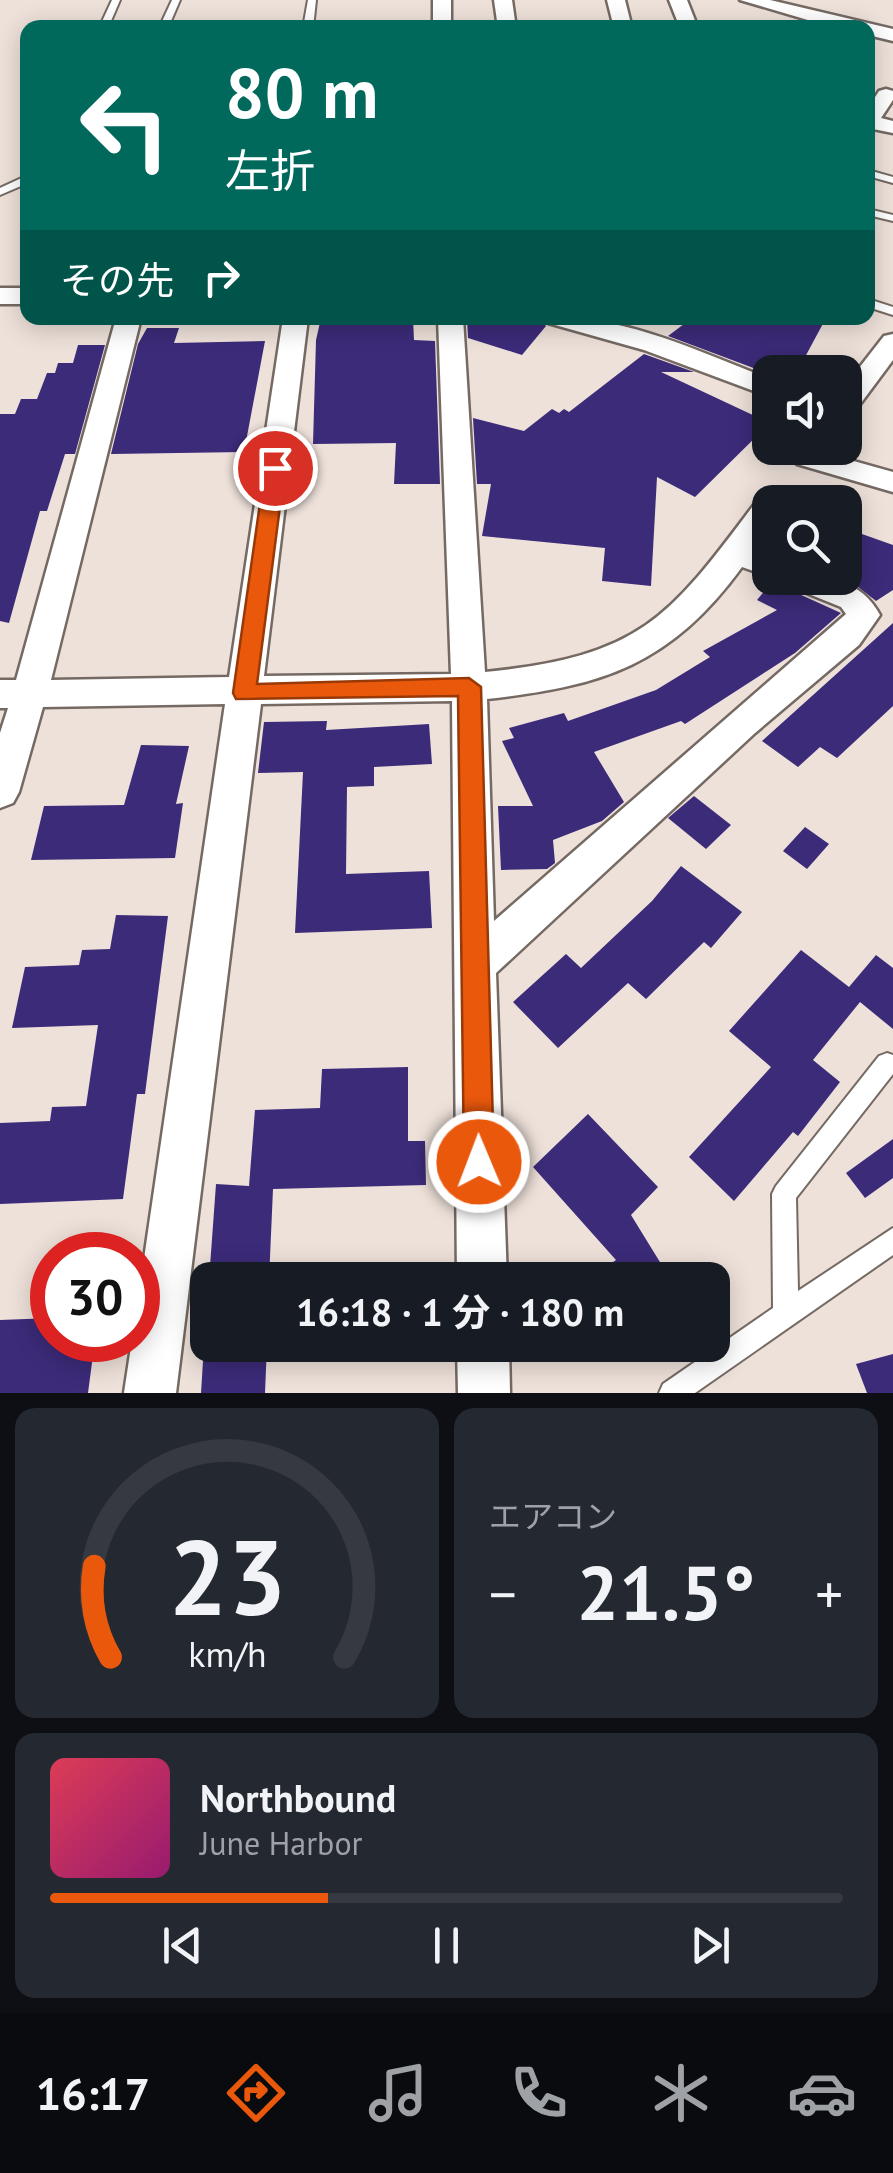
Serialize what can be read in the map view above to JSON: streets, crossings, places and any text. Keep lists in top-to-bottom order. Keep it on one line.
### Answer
{"page":{"turn":["80 m","左折"],"then":"その先","limit":"30","trip":"16:18 · 1 分 · 180 m","tile":"エアコン","heat":["−","21.5°","+"],"song":["Northbound","June Harbor"],"tabs":"16:17","gauge":["23","km/h"]}}
